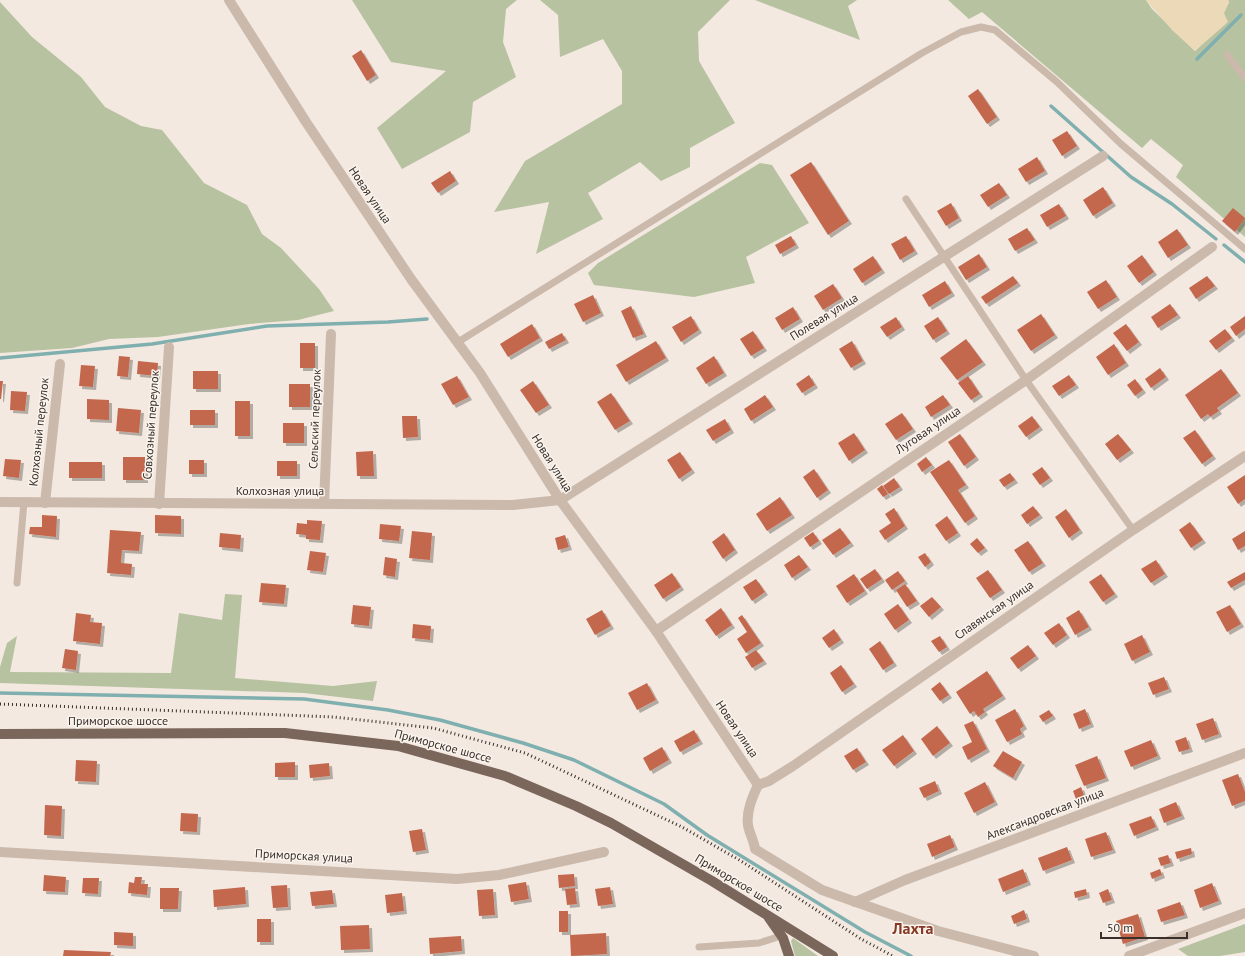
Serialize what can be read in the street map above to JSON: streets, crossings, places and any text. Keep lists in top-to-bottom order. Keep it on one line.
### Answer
{"streets":{"main road":["Приморское шоссе"],"street":["Новая улица","Полевая улица","Сельский переулок","Совхозный переулок","Луговая улица","Колхозный переулок","Колхозная улица","Славянская улица","Александровская улица","Приморская улица"]},"crossings":[["Новая улица","Полевая улица"],["Новая улица","Луговая улица"],["Новая улица","Колхозная улица"],["Новая улица","Славянская улица"],["Полевая улица","Колхозная улица"],["Сельский переулок","Колхозная улица"],["Совхозный переулок","Колхозная улица"],["Колхозный переулок","Колхозная улица"]],"districts":["Лахта"],"scale_bar":"50 m"}
